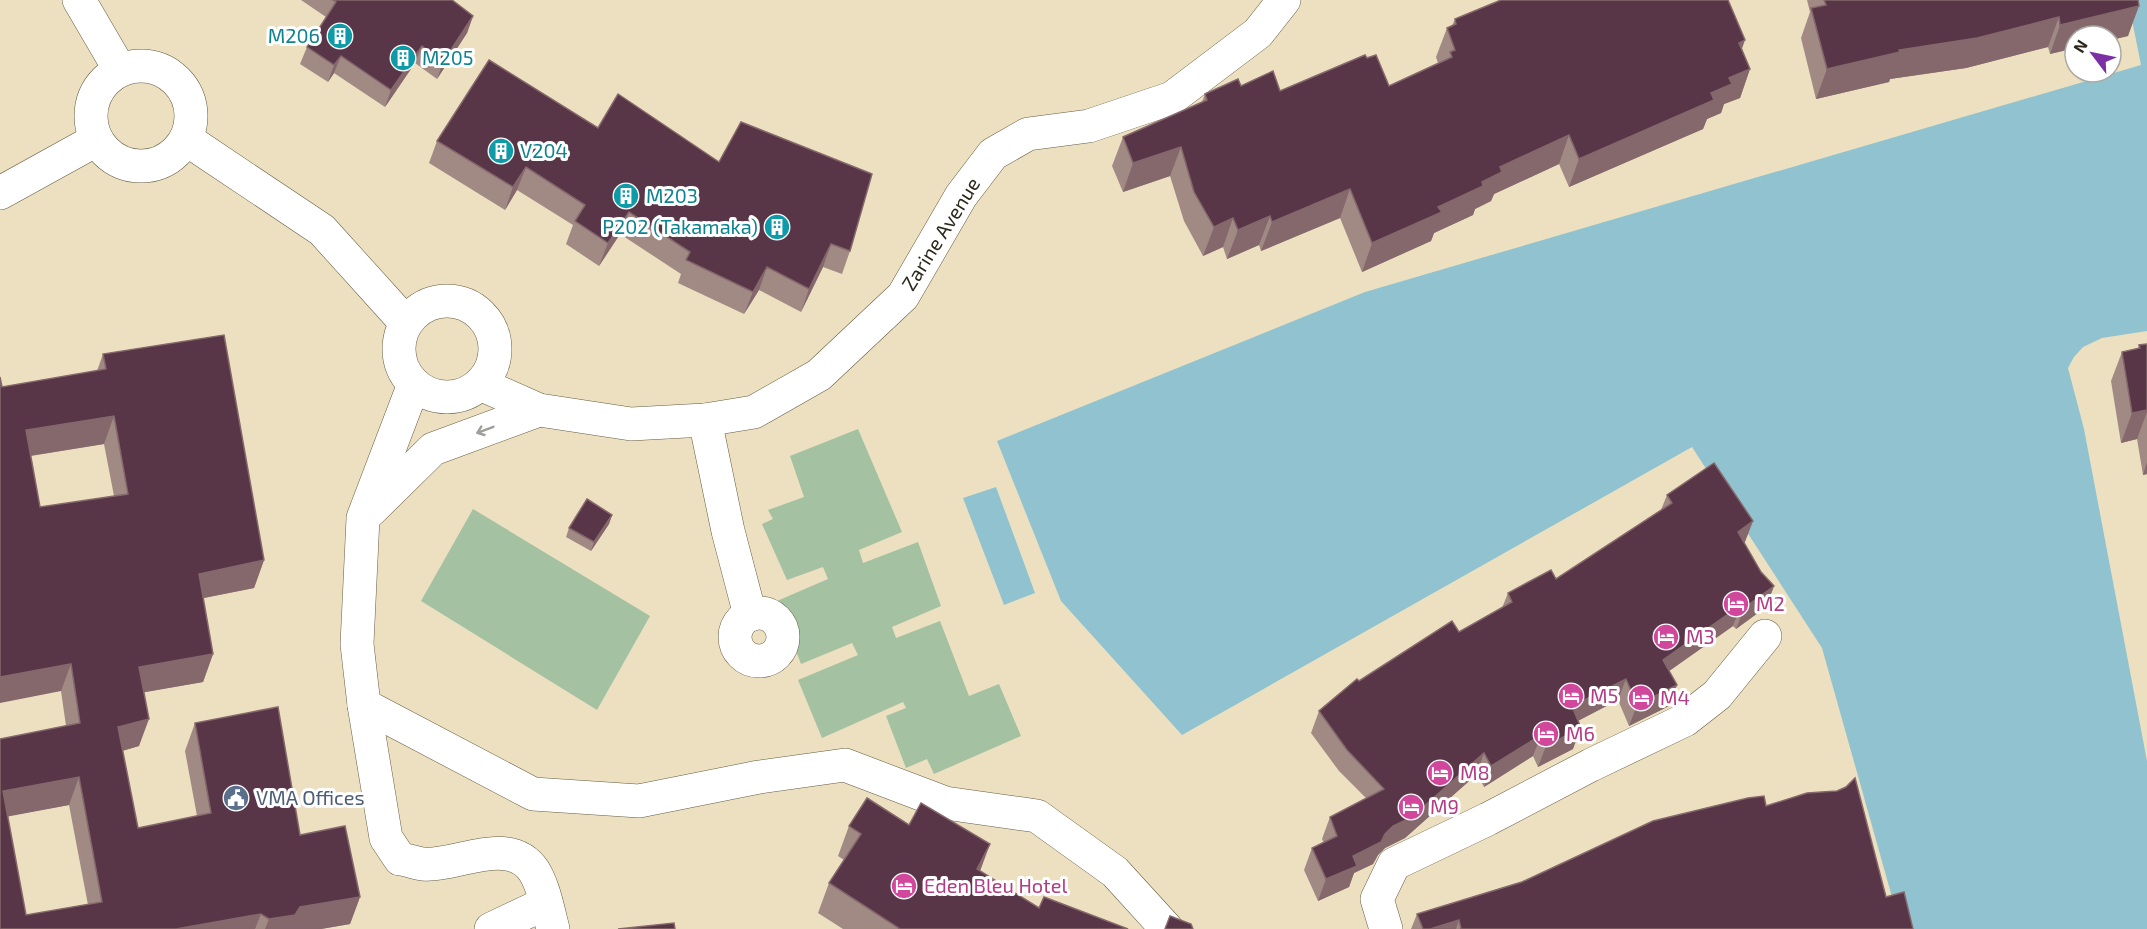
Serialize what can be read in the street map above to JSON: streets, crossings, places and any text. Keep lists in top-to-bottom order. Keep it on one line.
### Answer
{"streets":{"street":["Zarine Avenue"]},"places":{"building":["M206","M205","V204","M203","P202 (Takamaka)"],"hotel":["M2","M3","M5","M4","M6","M8","M9","Eden Bleu Hotel"],"public building":["VMA Offices"]},"north":"top left"}
